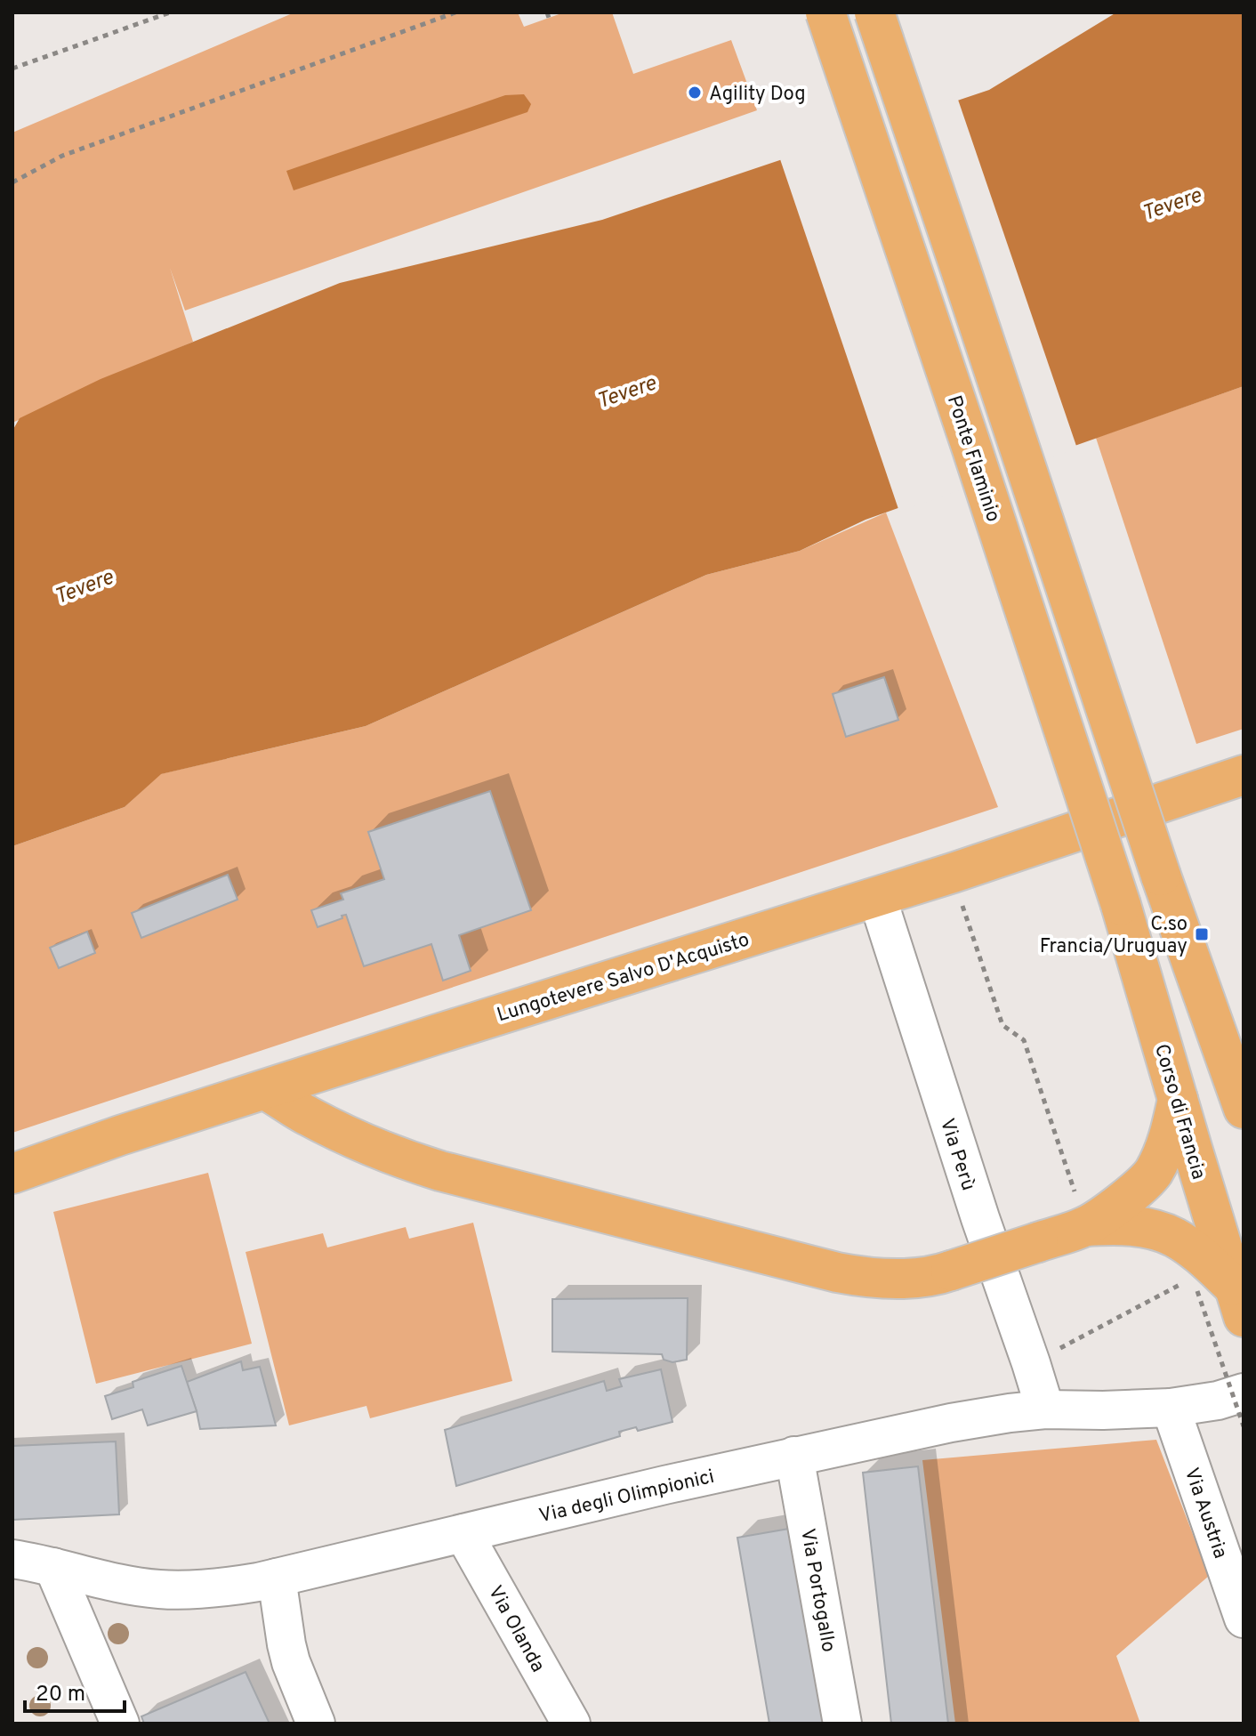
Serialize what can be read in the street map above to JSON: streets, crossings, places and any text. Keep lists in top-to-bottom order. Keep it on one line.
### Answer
{"streets":{"main road":["Ponte Flaminio","Lungotevere Salvo D'Acquisto","Corso di Francia"],"street":["Via Perù","Via degli Olimpionici","Via Austria","Via Portogallo","Via Olanda"]},"crossings":[["Ponte Flaminio","Corso di Francia"],["Lungotevere Salvo D'Acquisto","Via Perù"],["Via Perù","Via degli Olimpionici"],["Via degli Olimpionici","Via Austria"],["Via degli Olimpionici","Via Portogallo"],["Via degli Olimpionici","Via Olanda"]],"water":["Tevere"],"places":{"other":["Agility Dog"],"transit":["C.so Francia/Uruguay"]},"scale_bar":"20 m"}
